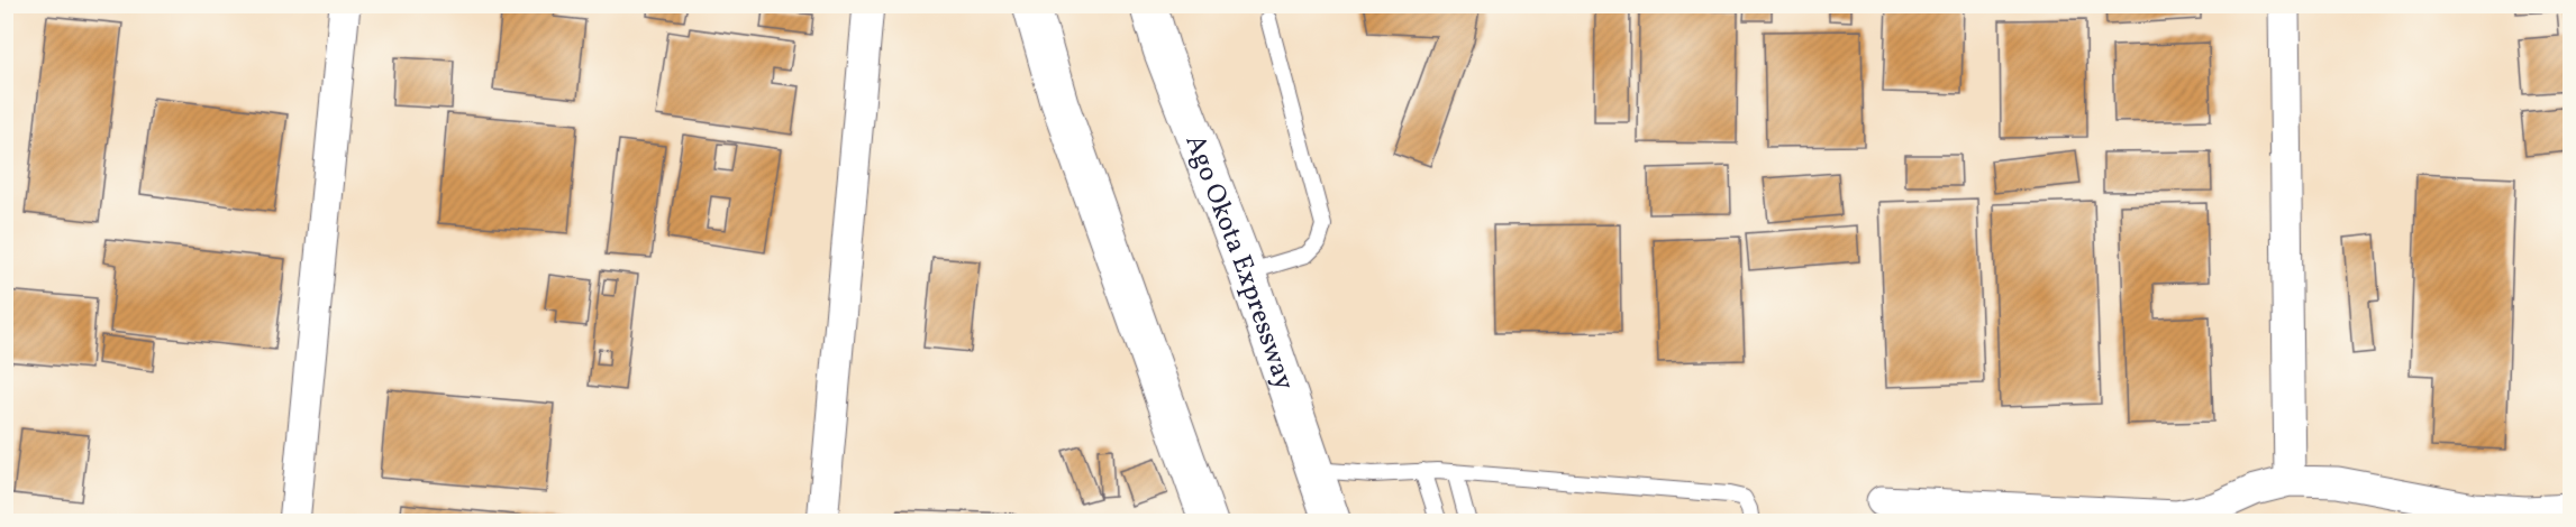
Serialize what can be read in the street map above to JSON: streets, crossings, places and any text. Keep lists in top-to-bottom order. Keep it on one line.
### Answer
{"streets":{"main road":["Ago Okota Expressway"]}}
